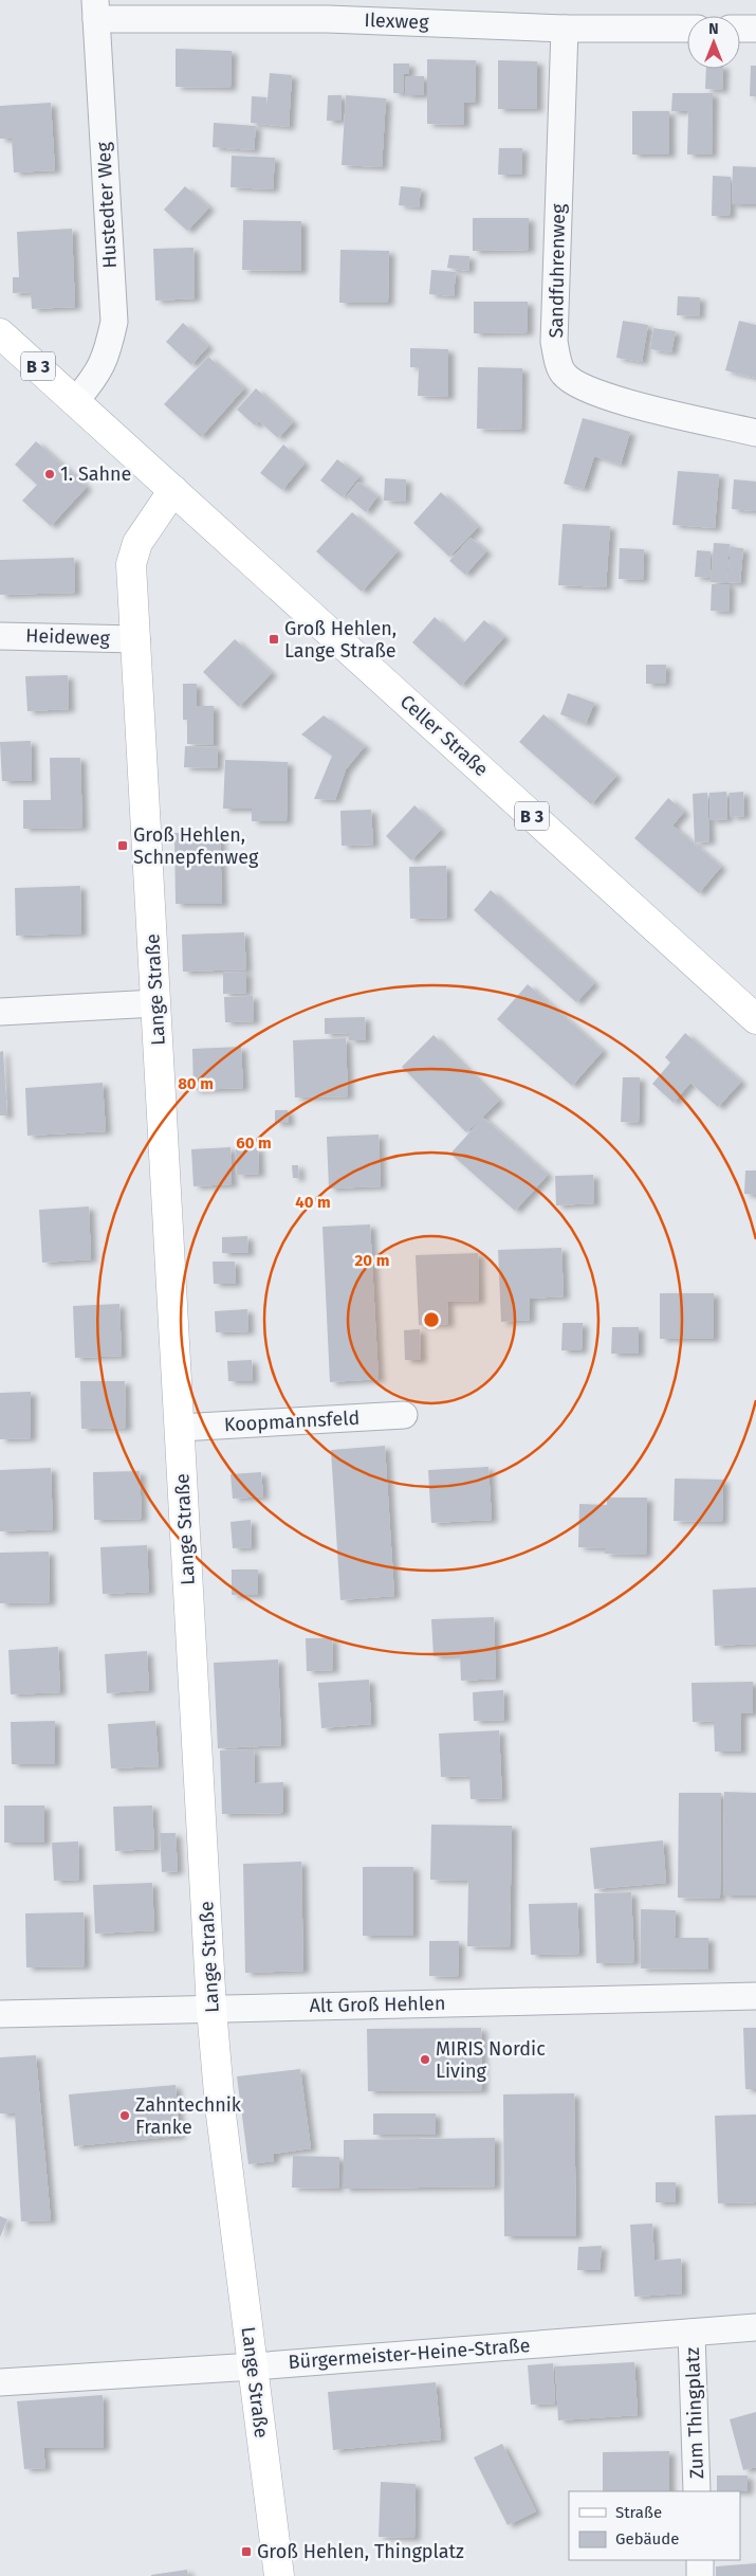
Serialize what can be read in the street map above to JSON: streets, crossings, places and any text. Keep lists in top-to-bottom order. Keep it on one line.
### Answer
{"streets":{"main road":["B 3","Celler Straße","Lange Straße"],"street":["Ilexweg","Hustedter Weg","Sandfuhrenweg","Heideweg","Koopmannsfeld","Alt Groß Hehlen","Bürgermeister-Heine-Straße","Zum Thingplatz"]},"crossings":[["Ilexweg","Hustedter Weg"],["Ilexweg","Sandfuhrenweg"],["Hustedter Weg","B 3"],["Hustedter Weg","Celler Straße"],["B 3","Celler Straße"],["Heideweg","Lange Straße"],["Celler Straße","Lange Straße"],["Lange Straße","Koopmannsfeld"],["Lange Straße","Alt Groß Hehlen"],["Lange Straße","Bürgermeister-Heine-Straße"],["Bürgermeister-Heine-Straße","Zum Thingplatz"]],"places":{"other":["1. Sahne","MIRIS Nordic Living","Zahntechnik Franke"],"transit":["Groß Hehlen, Lange Straße","Groß Hehlen, Schnepfenweg","Groß Hehlen, Thingplatz"]},"legend":["Straße","Gebäude"],"north":"top","rings":["80 m","60 m","40 m","20 m"]}
